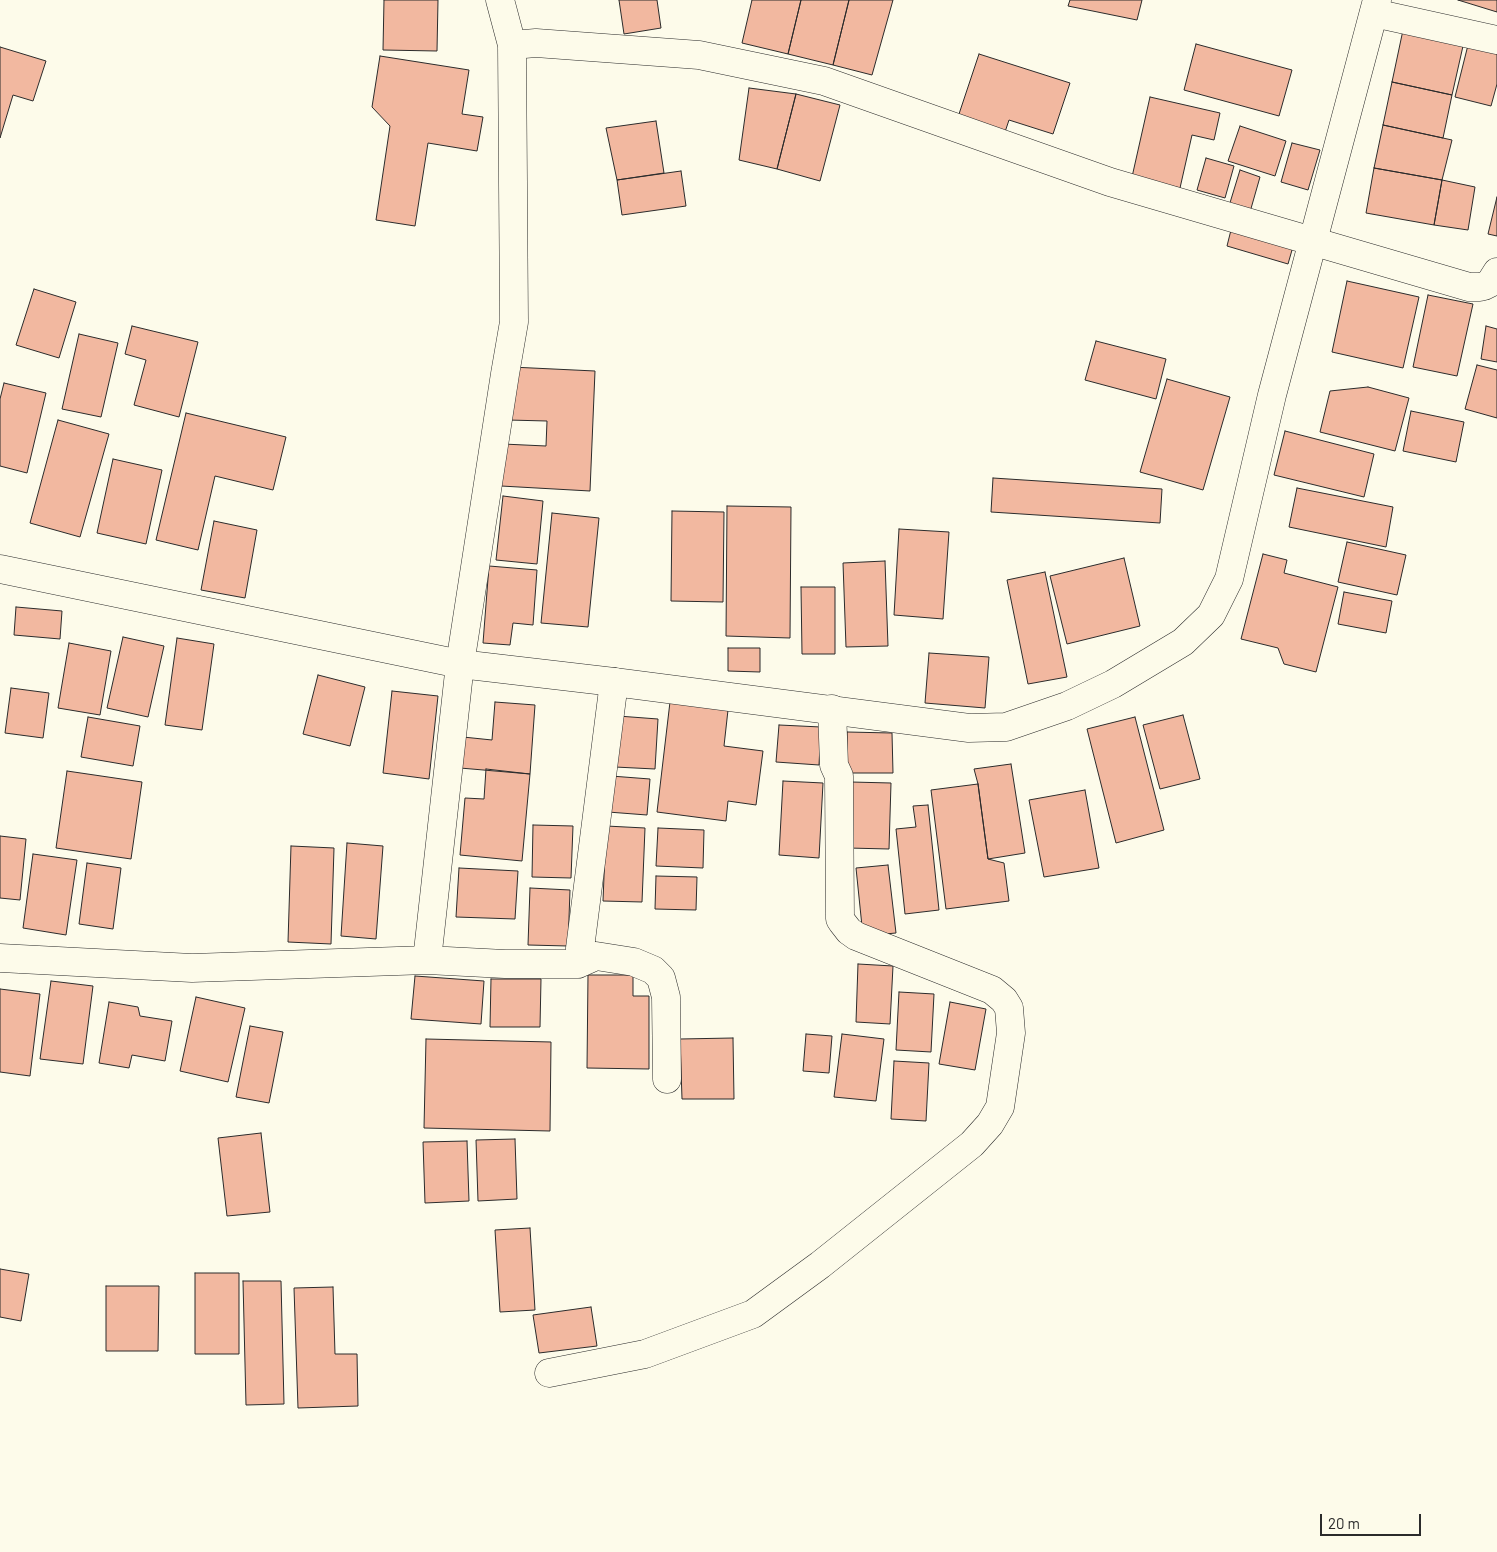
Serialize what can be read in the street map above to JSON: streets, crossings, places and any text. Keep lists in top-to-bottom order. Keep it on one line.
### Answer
{"scale_bar":"20 m"}
